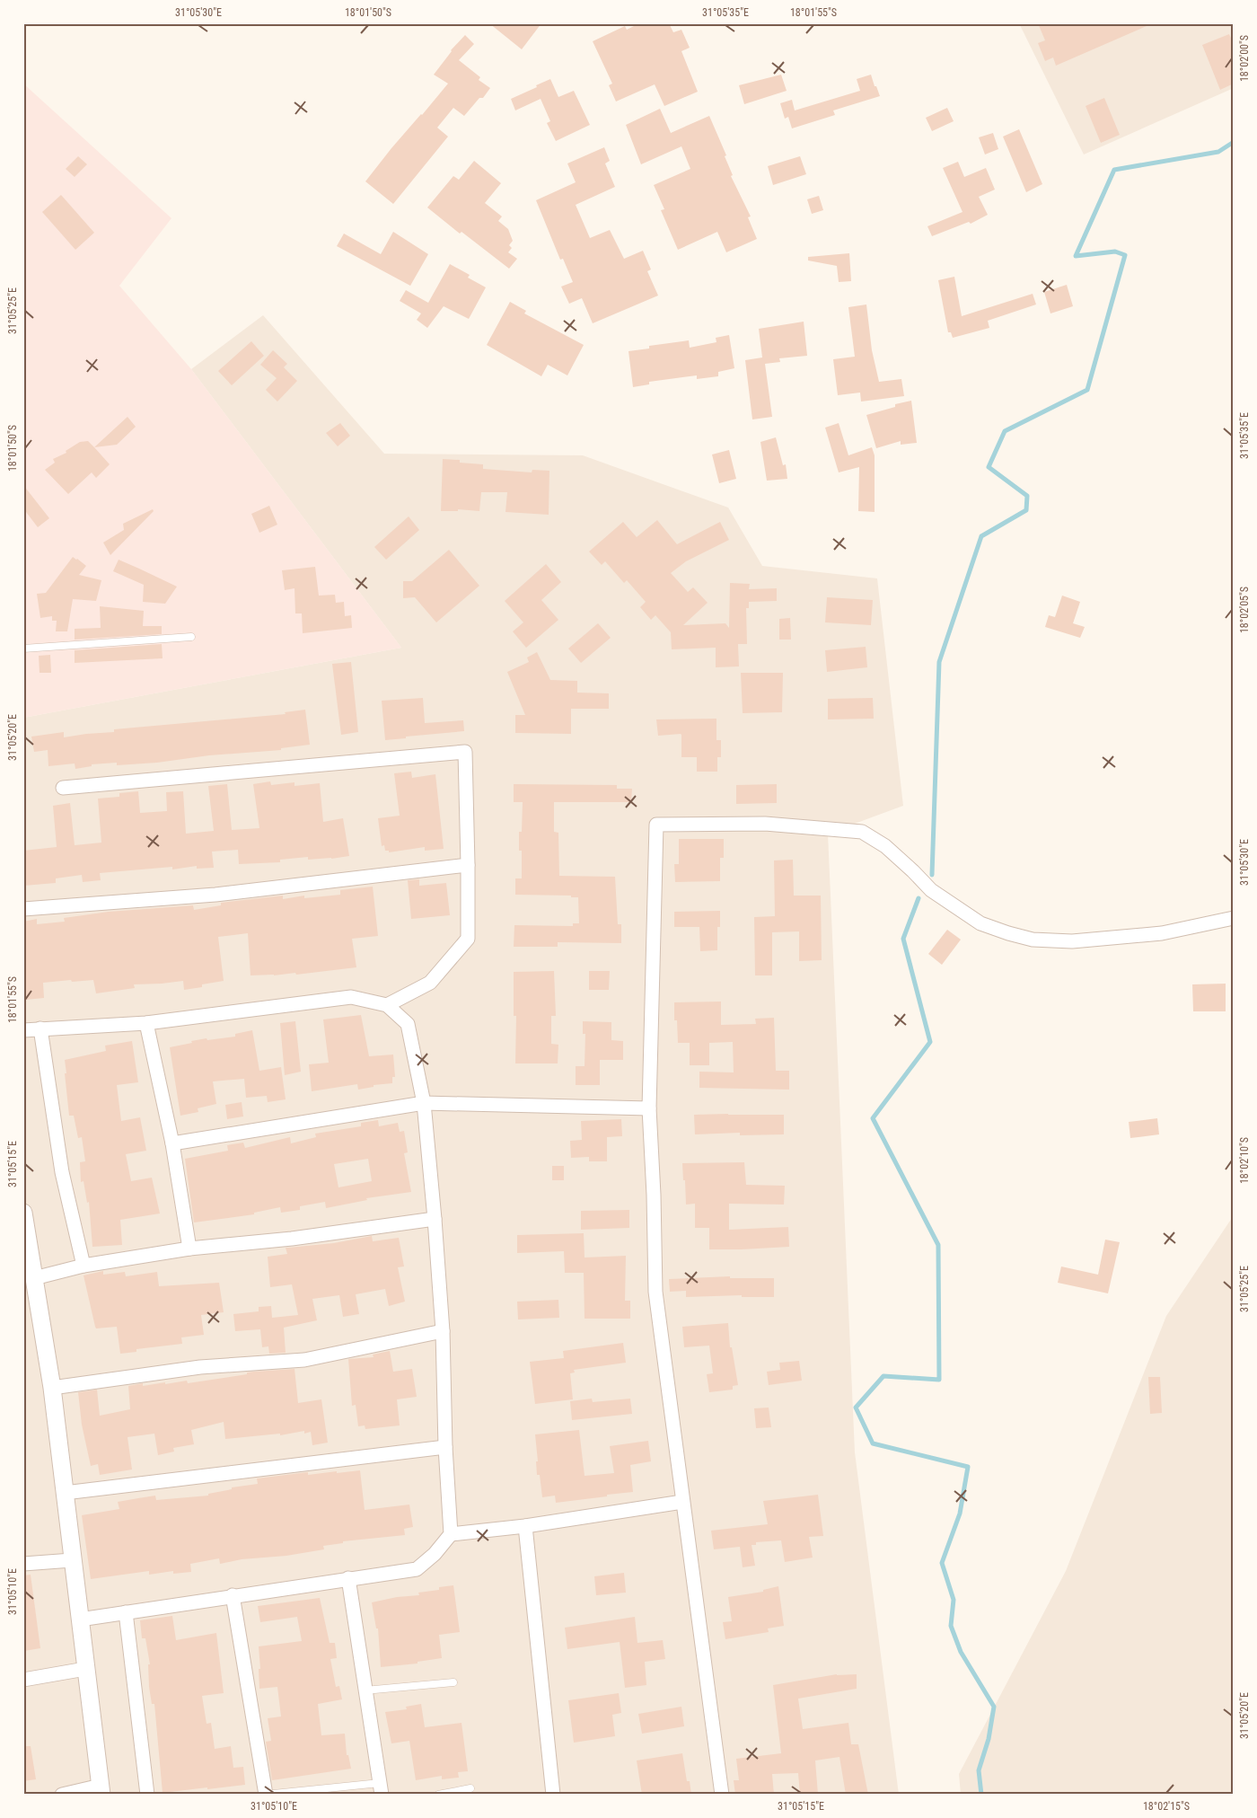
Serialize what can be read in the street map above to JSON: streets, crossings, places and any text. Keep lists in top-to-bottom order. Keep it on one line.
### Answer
{"coordinates":["31°05'30\"E","18°01'50\"S","31°05'35\"E","18°01'55\"S","18°02'00\"S","31°05'25\"E","18°02'05\"S","31°05'20\"E","18°02'10\"S","31°05'15\"E","31°05'10\"E","18°02'15\"S"]}
